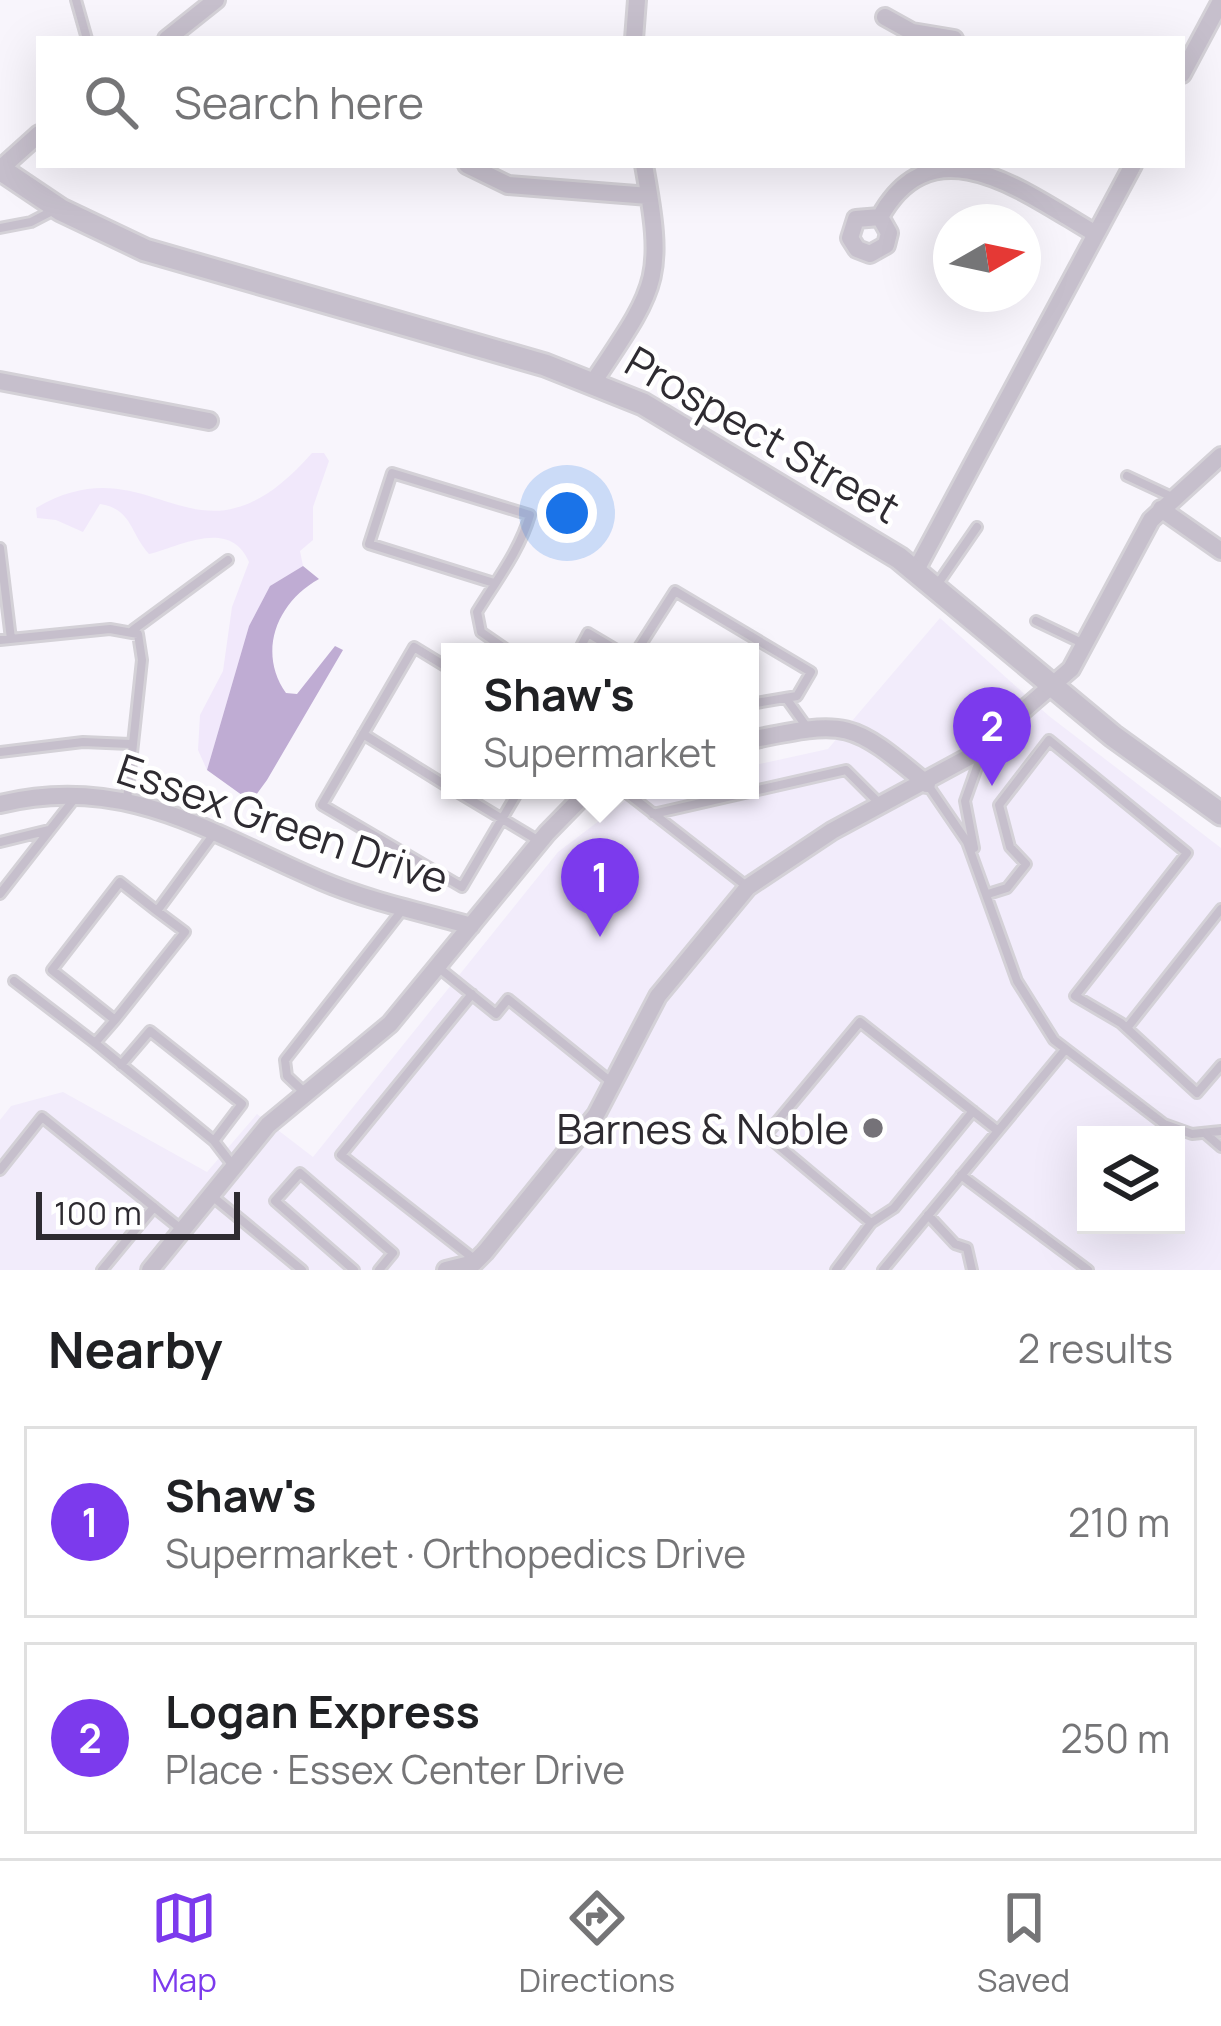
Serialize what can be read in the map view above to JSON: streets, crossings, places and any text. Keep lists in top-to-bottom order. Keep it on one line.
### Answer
{"streets":{"street":["Prospect Street","Essex Green Drive"]},"places":["Barnes & Noble"],"scale_bar":"100 m","north":"right","page":{"search":"Search here","popup":["Shaw's","Supermarket"],"pins":["2","1"],"scale":"100 m","heading":["Nearby","2 results"],"list":[{"mark":"1","name":"Shaw's","note":"Supermarket · Orthopedics Drive","value":"210 m"},{"mark":"2","name":"Logan Express","note":"Place · Essex Center Drive","value":"250 m"}],"nav":["Map","Directions","Saved"]}}
